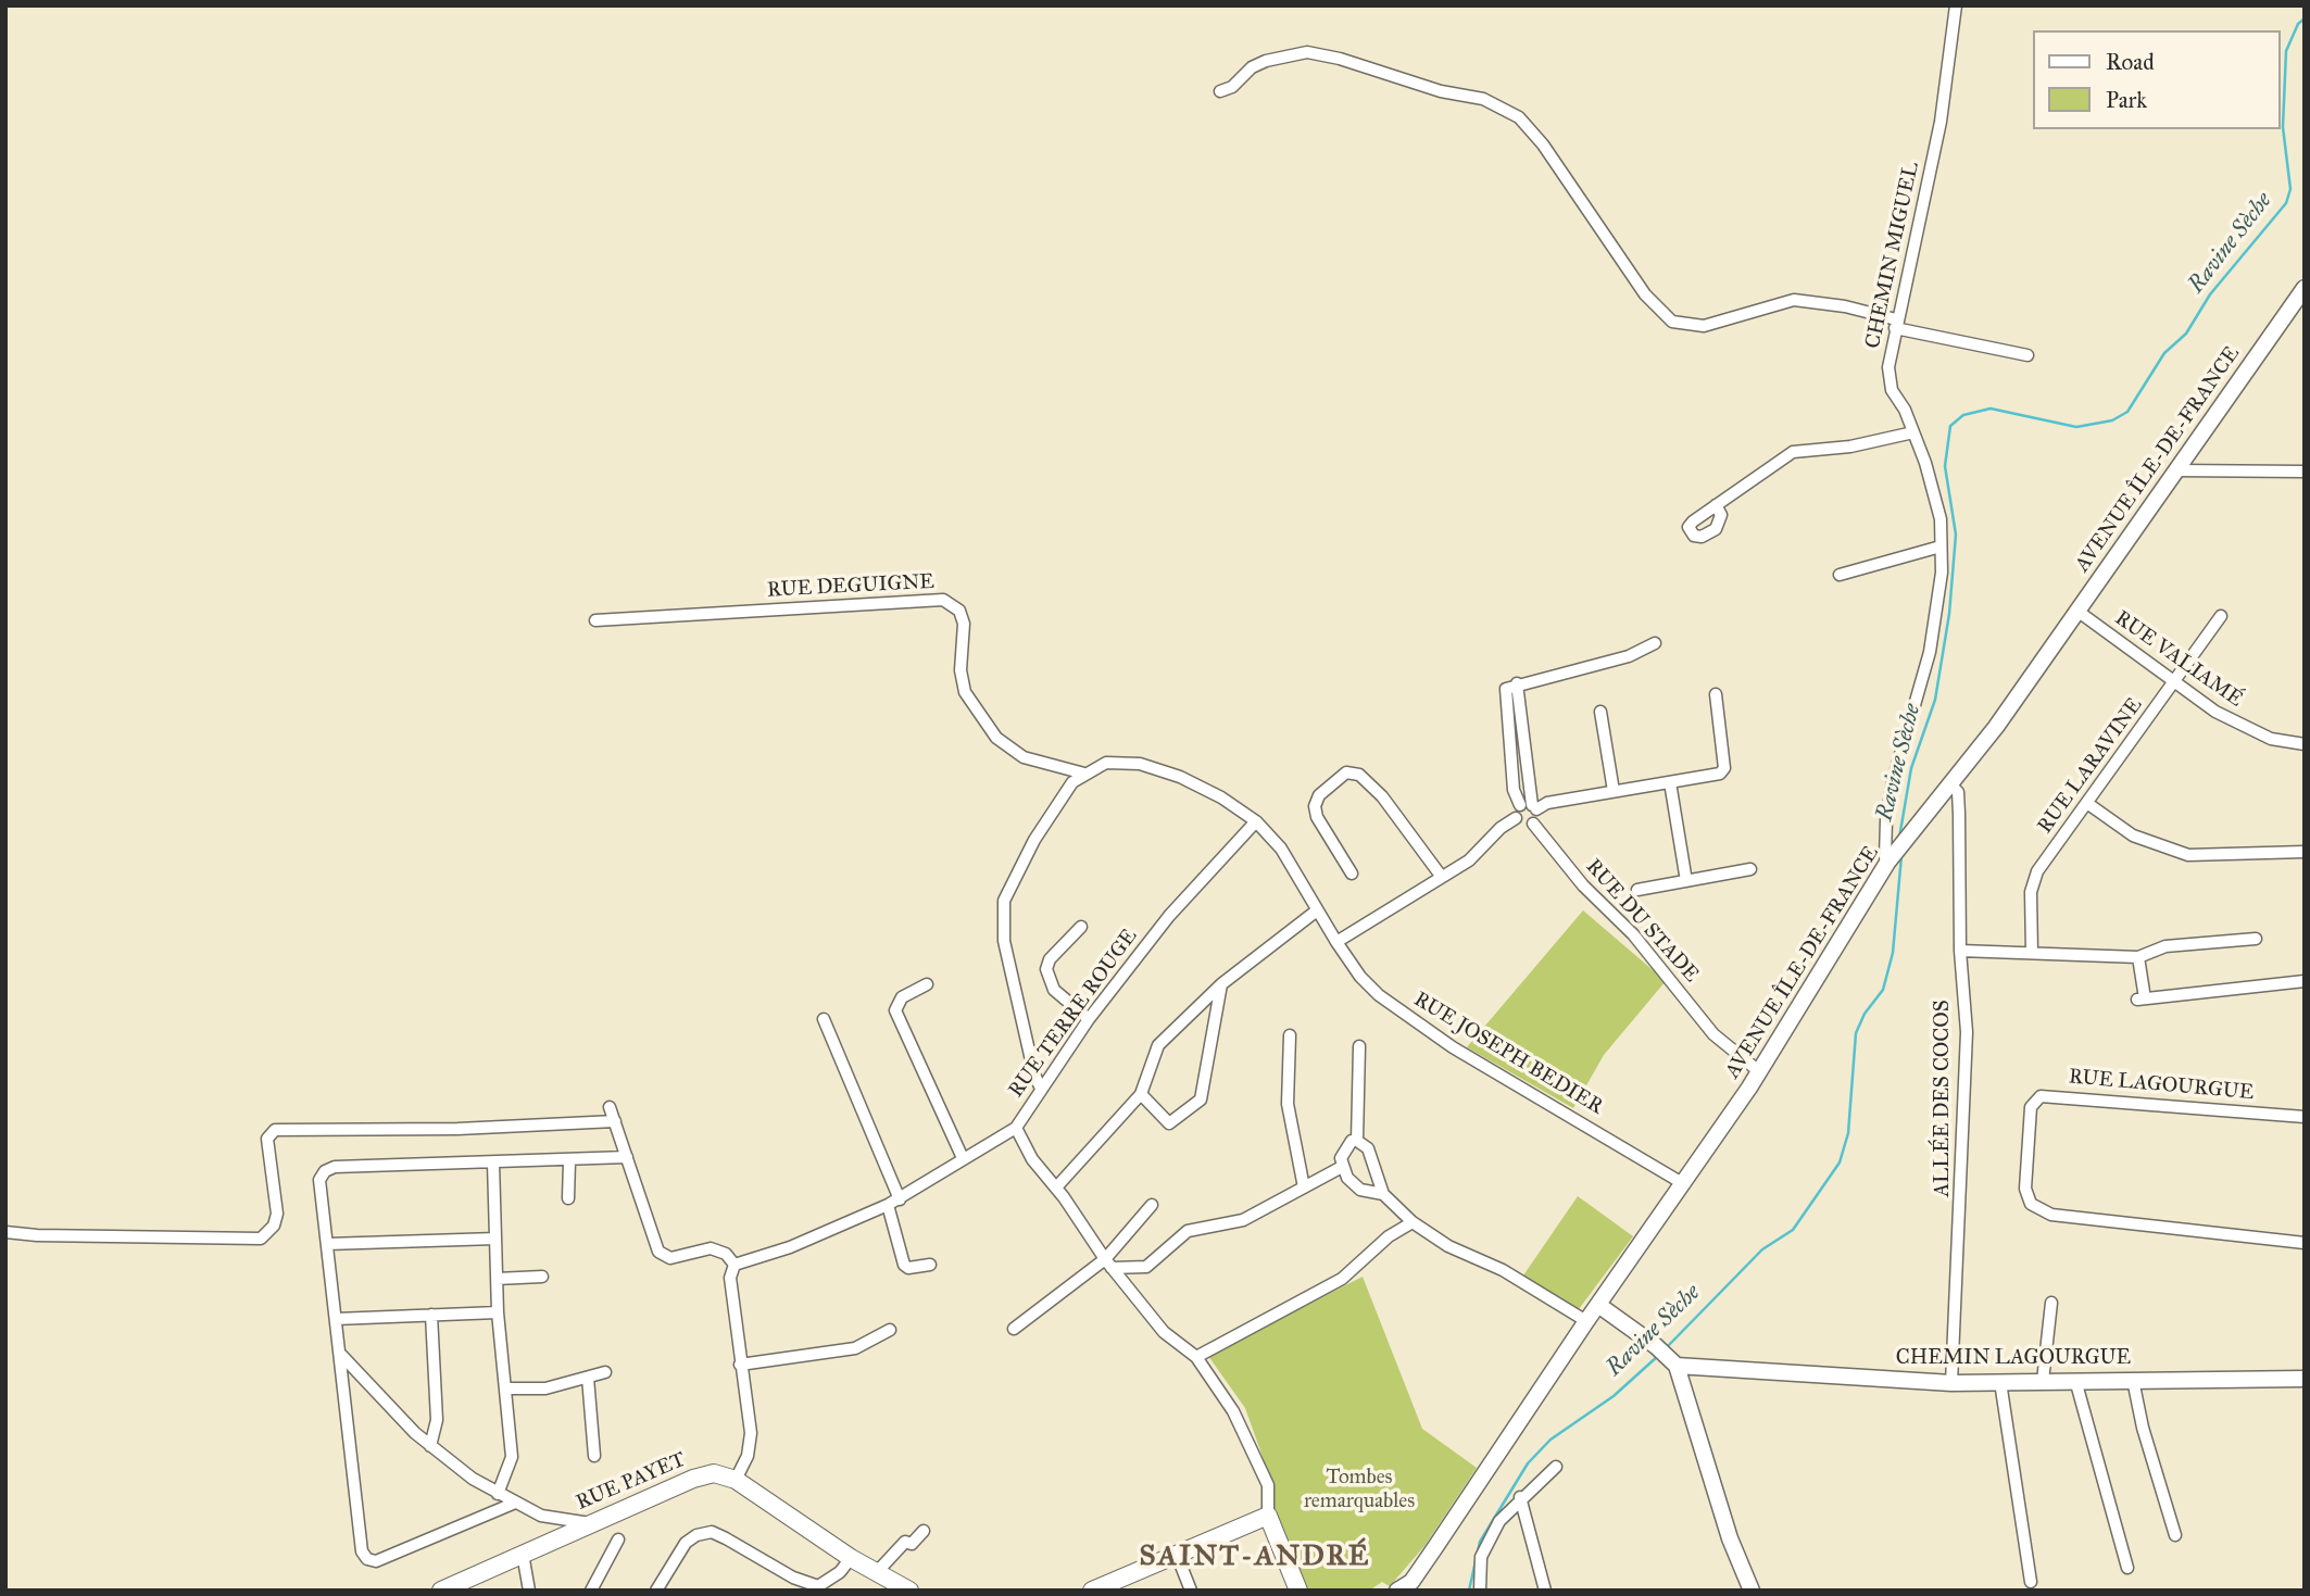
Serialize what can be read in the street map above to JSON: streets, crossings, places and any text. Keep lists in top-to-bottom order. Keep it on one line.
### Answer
{"streets":{"main road":["RUE PAYET"],"street":["CHEMIN MIGUEL","AVENUE ÎLE-DE-FRANCE","RUE DEGUIGNE","RUE VALIAMÉ","RUE LARAVINE","RUE DU STADE","RUE TERRE ROUGE","RUE JOSEPH BEDIER","RUE LAGOURGUE","ALLÉE DES COCOS","CHEMIN LAGOURGUE"]},"crossings":[["CHEMIN MIGUEL","AVENUE ÎLE-DE-FRANCE"],["AVENUE ÎLE-DE-FRANCE","RUE VALIAMÉ"],["AVENUE ÎLE-DE-FRANCE","RUE DU STADE"],["AVENUE ÎLE-DE-FRANCE","RUE JOSEPH BEDIER"],["AVENUE ÎLE-DE-FRANCE","ALLÉE DES COCOS"],["RUE DEGUIGNE","RUE JOSEPH BEDIER"],["RUE VALIAMÉ","RUE LARAVINE"],["RUE TERRE ROUGE","RUE JOSEPH BEDIER"],["ALLÉE DES COCOS","CHEMIN LAGOURGUE"]],"districts":["SAINT-ANDRÉ"],"water":["Ravine Sèche"],"parks":["Tombes remarquables"],"legend":["Road","Park"]}
